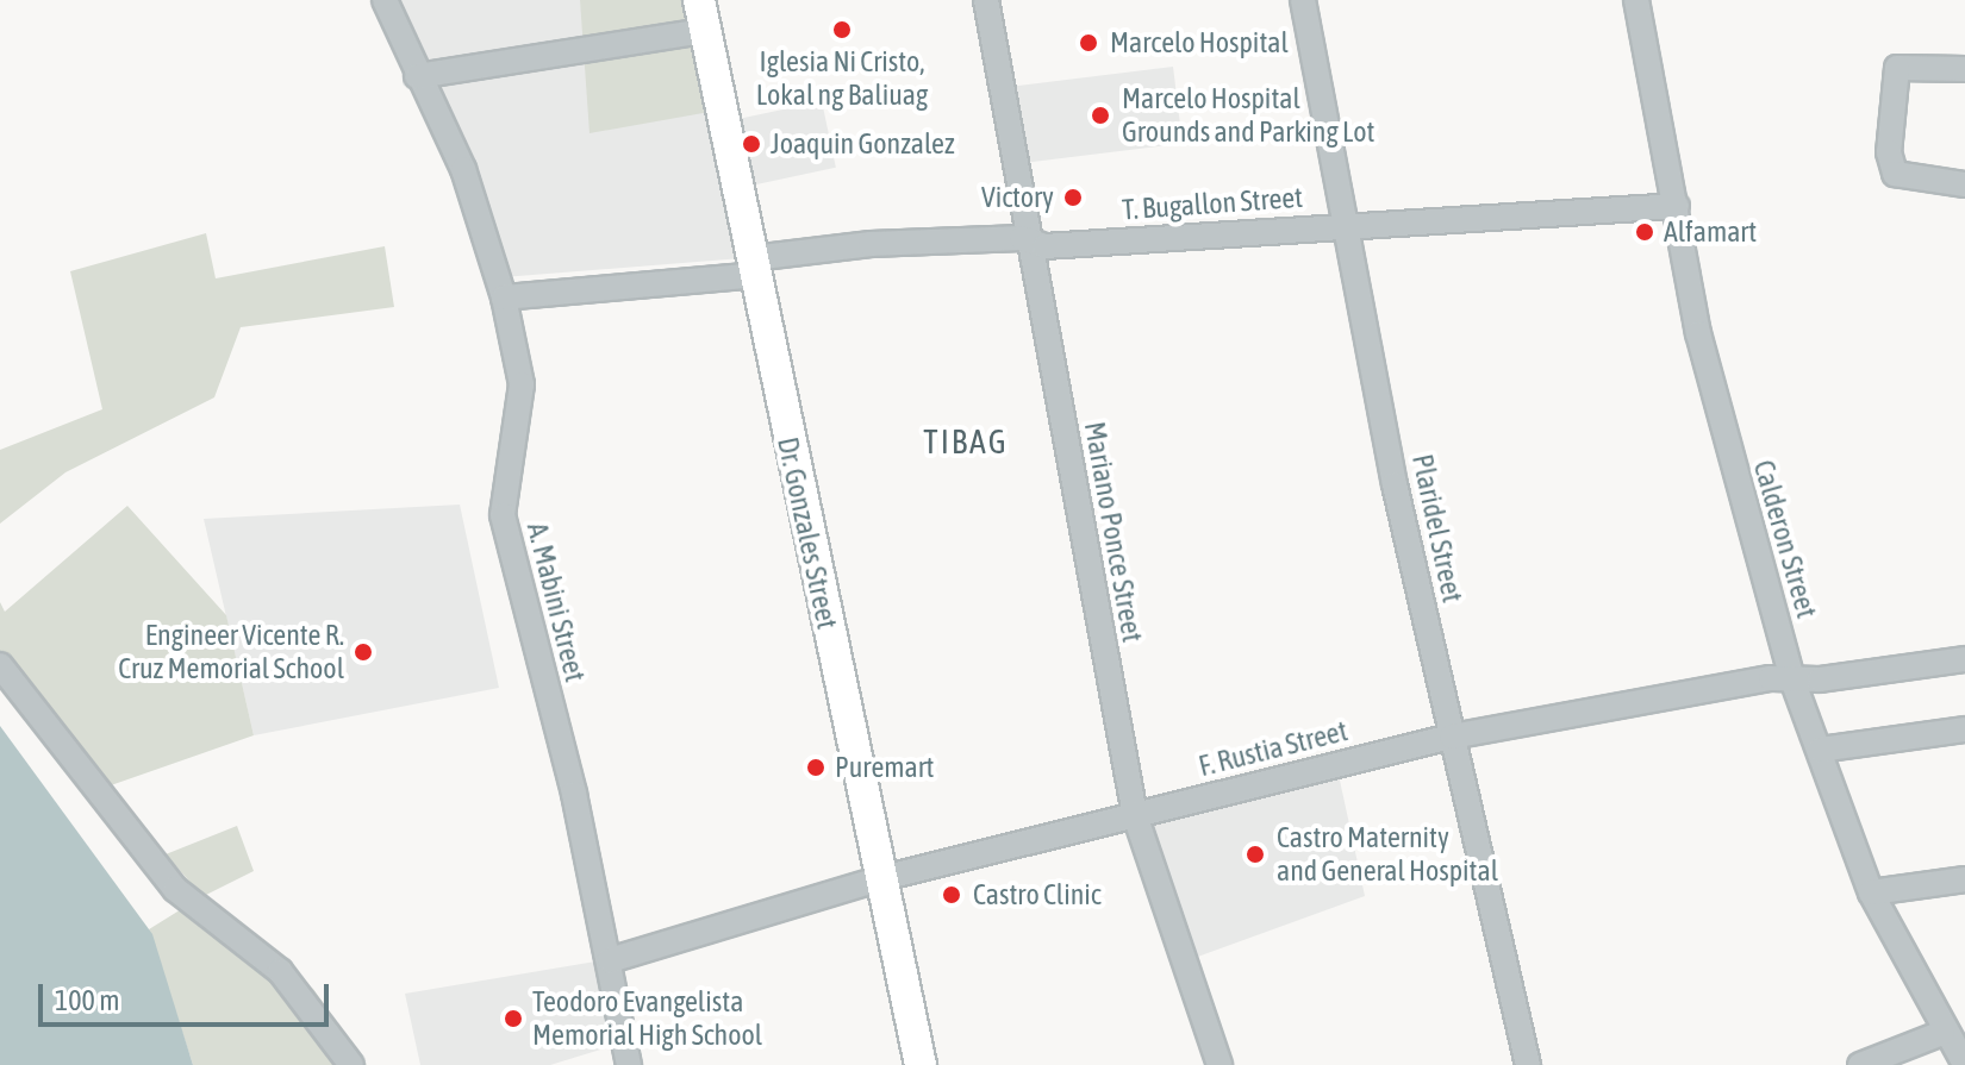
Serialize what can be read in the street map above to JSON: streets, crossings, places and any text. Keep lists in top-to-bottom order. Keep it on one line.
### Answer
{"streets":{"main road":["Dr. Gonzales Street"],"street":["T. Bugallon Street","Plaridel Street","Mariano Ponce Street","Calderon Street","A. Mabini Street","F. Rustia Street"]},"crossings":[["T. Bugallon Street","Plaridel Street"],["T. Bugallon Street","Mariano Ponce Street"],["T. Bugallon Street","Dr. Gonzales Street"],["T. Bugallon Street","Calderon Street"],["T. Bugallon Street","A. Mabini Street"],["Plaridel Street","F. Rustia Street"],["Mariano Ponce Street","F. Rustia Street"],["Dr. Gonzales Street","F. Rustia Street"],["Calderon Street","F. Rustia Street"],["A. Mabini Street","F. Rustia Street"]],"districts":["TIBAG"],"places":["Iglesia Ni Cristo, Lokal ng Baliuag","Marcelo Hospital","Marcelo Hospital Grounds and Parking Lot","Joaquin Gonzalez","Victory","Alfamart","Engineer Vicente R. Cruz Memorial School","Puremart","Castro Maternity and General Hospital","Castro Clinic","Teodoro Evangelista Memorial High School"],"scale_bar":"100 m"}
